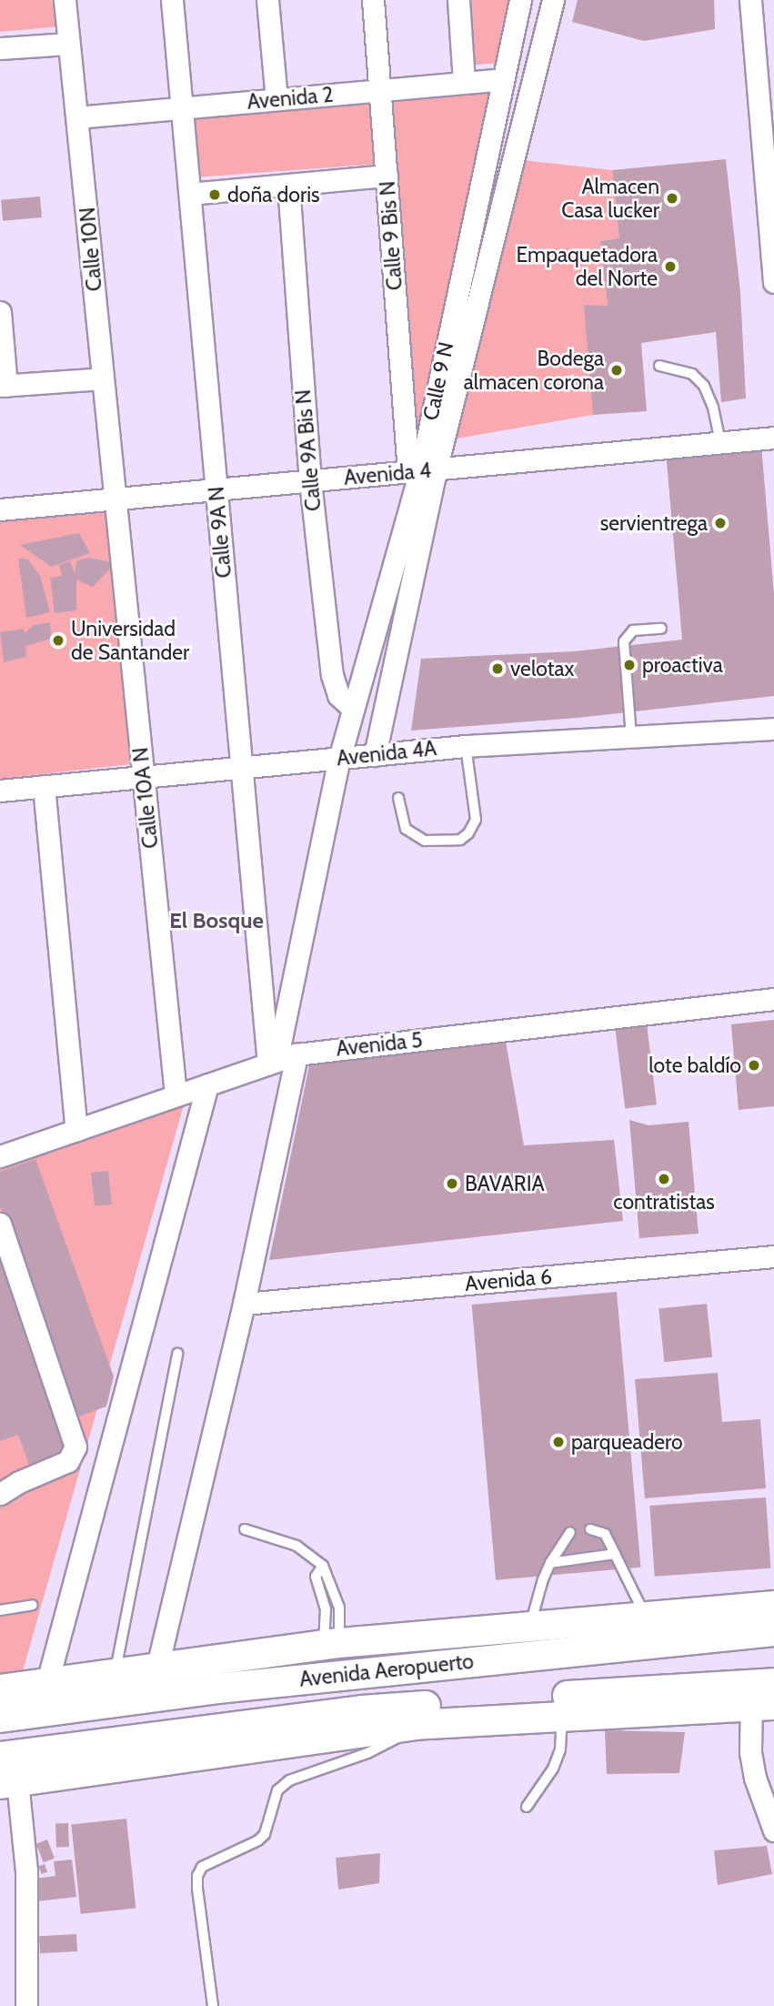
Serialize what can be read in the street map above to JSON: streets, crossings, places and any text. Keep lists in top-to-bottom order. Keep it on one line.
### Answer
{"streets":{"main road":["Avenida Aeropuerto"],"street":["Avenida 2","Calle 9 Bis N","Calle 10N","Calle 9 N","Calle 9A Bis N","Avenida 4","Calle 9A N","Avenida 4A","Calle 10A N","Avenida 5","Avenida 6"]},"crossings":[["Avenida 2","Calle 9 Bis N"],["Avenida 2","Calle 10N"],["Avenida 2","Calle 9 N"],["Avenida 2","Calle 9A N"],["Calle 9 Bis N","Calle 9 N"],["Calle 9 Bis N","Avenida 4"],["Calle 10N","Avenida 4"],["Calle 10N","Calle 10A N"],["Calle 9 N","Calle 9A Bis N"],["Calle 9 N","Avenida 4"],["Calle 9 N","Calle 9A N"],["Calle 9 N","Avenida 4A"],["Calle 9 N","Avenida 5"],["Calle 9A Bis N","Avenida 4"],["Avenida 4","Calle 9A N"],["Avenida 4","Calle 10A N"],["Calle 9A N","Avenida 4A"],["Calle 9A N","Avenida 5"],["Avenida 4A","Calle 10A N"],["Calle 10A N","Avenida 5"]],"districts":["El Bosque"],"places":["doña doris","Almacen Casa lucker","Empaquetadora del Norte","Bodega almacen corona","servientrega","Universidad de Santander","proactiva","velotax","lote baldío","contratistas","BAVARIA","parqueadero"]}
